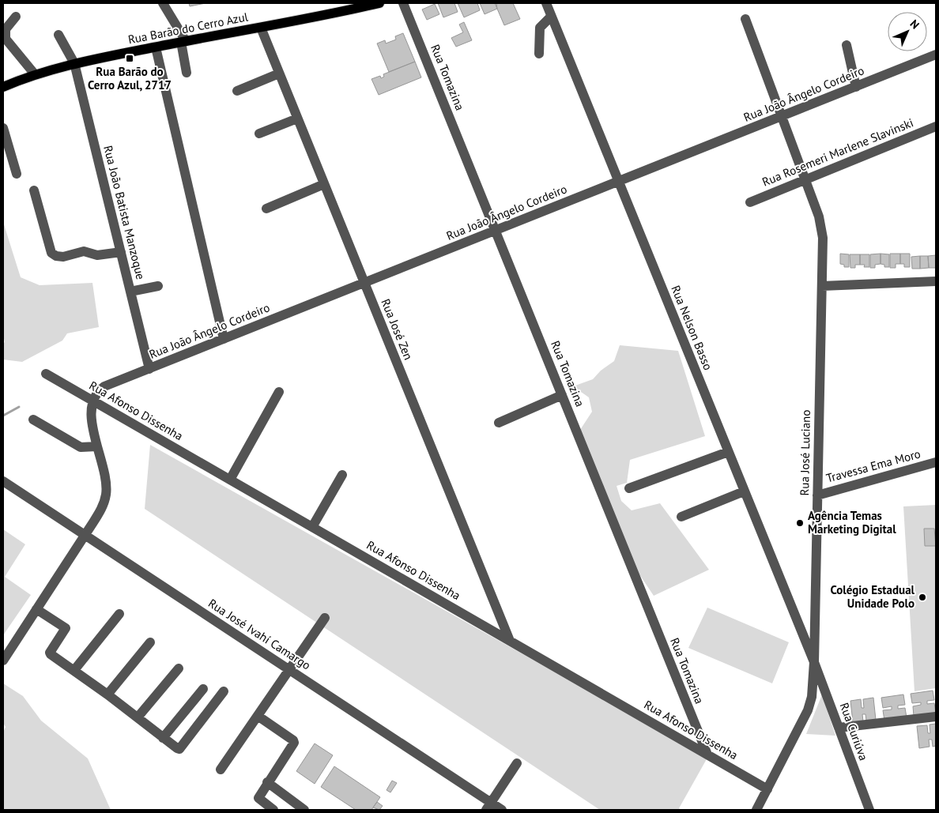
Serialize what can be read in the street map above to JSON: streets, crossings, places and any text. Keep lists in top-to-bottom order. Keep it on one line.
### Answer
{"streets":{"main road":["Rua Barão do Cerro Azul"],"street":["Rua Tomazina","Rua João Ângelo Cordeiro","Rua Rosemeri Marlene Slavinski","Rua João Batista Manzoque","Rua Nelson Basso","Rua José Zen","Rua Afonso Dissenha","Rua José Luciano","Travessa Ema Moro","Rua José Ivahí Camargo","Rua Curiúva"]},"crossings":[["Rua Barão do Cerro Azul","Rua João Batista Manzoque"],["Rua Barão do Cerro Azul","Rua José Zen"],["Rua Tomazina","Rua João Ângelo Cordeiro"],["Rua Tomazina","Rua Afonso Dissenha"],["Rua João Ângelo Cordeiro","Rua João Batista Manzoque"],["Rua João Ângelo Cordeiro","Rua Nelson Basso"],["Rua João Ângelo Cordeiro","Rua José Zen"],["Rua João Ângelo Cordeiro","Rua Afonso Dissenha"],["Rua João Ângelo Cordeiro","Rua José Luciano"],["Rua Rosemeri Marlene Slavinski","Rua José Luciano"],["Rua Nelson Basso","Rua José Luciano"],["Rua Nelson Basso","Rua Curiúva"],["Rua José Zen","Rua Afonso Dissenha"],["Rua Afonso Dissenha","Rua José Luciano"],["Rua José Luciano","Travessa Ema Moro"],["Rua José Luciano","Rua Curiúva"]],"places":{"transit":["Rua Barão do Cerro Azul, 2717"],"other":["Agência Temas Marketing Digital","Colégio Estadual Unidade Polo"]},"north":"top right"}
